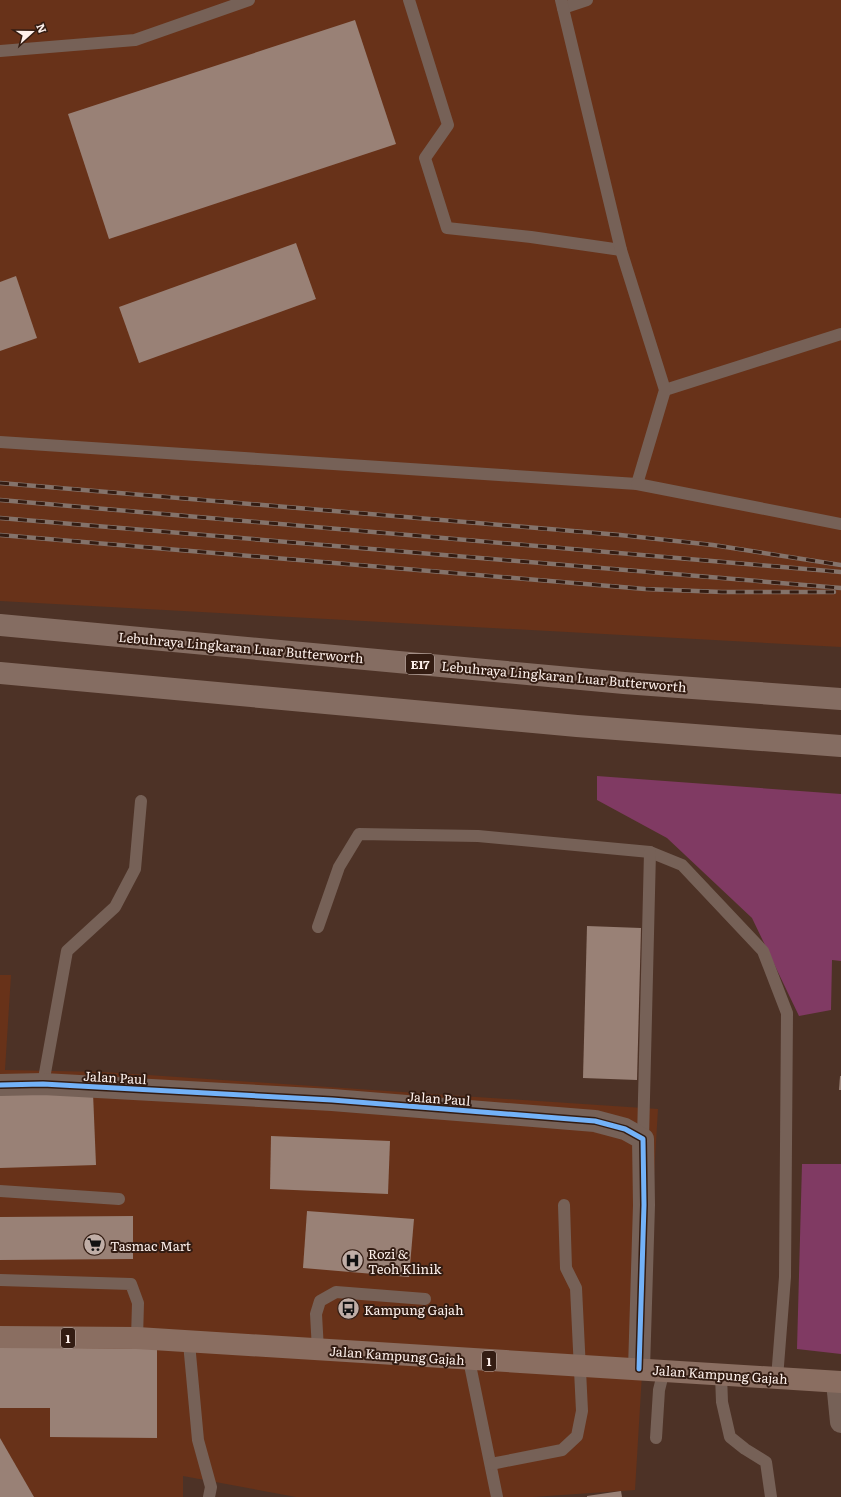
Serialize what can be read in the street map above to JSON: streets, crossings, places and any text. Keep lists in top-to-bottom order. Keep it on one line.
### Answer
{"streets":{"highway":["Lebuhraya Lingkaran Luar Butterworth","E17"],"main road":["1","Jalan Kampung Gajah"],"street":["Jalan Paul"]},"places":{"supermarket":["Tasmac Mart"],"hospital":["Rozi & Teoh Klinik"],"bus stop":["Kampung Gajah"]},"north":"right"}
